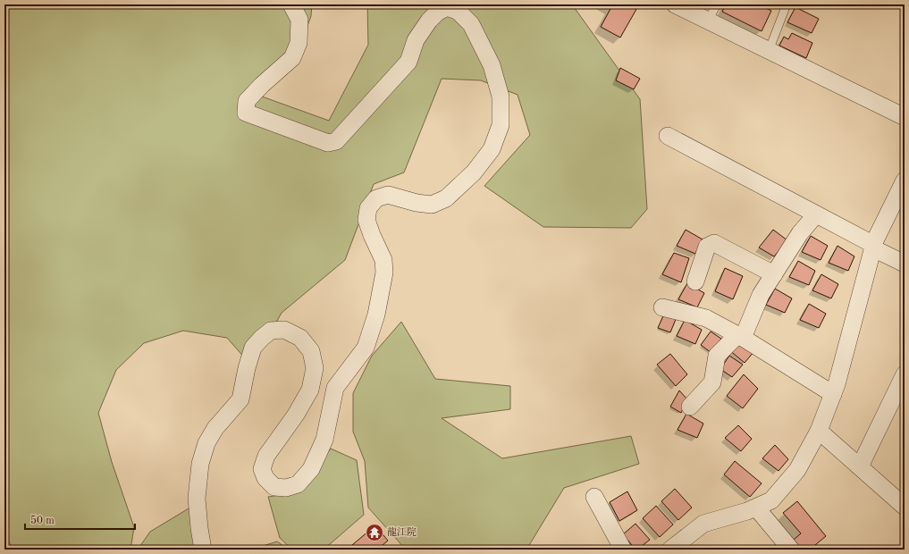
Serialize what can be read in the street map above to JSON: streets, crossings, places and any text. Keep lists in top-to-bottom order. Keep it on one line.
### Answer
{"places":{"temple":["龍江院"]},"scale_bar":"50 m"}
